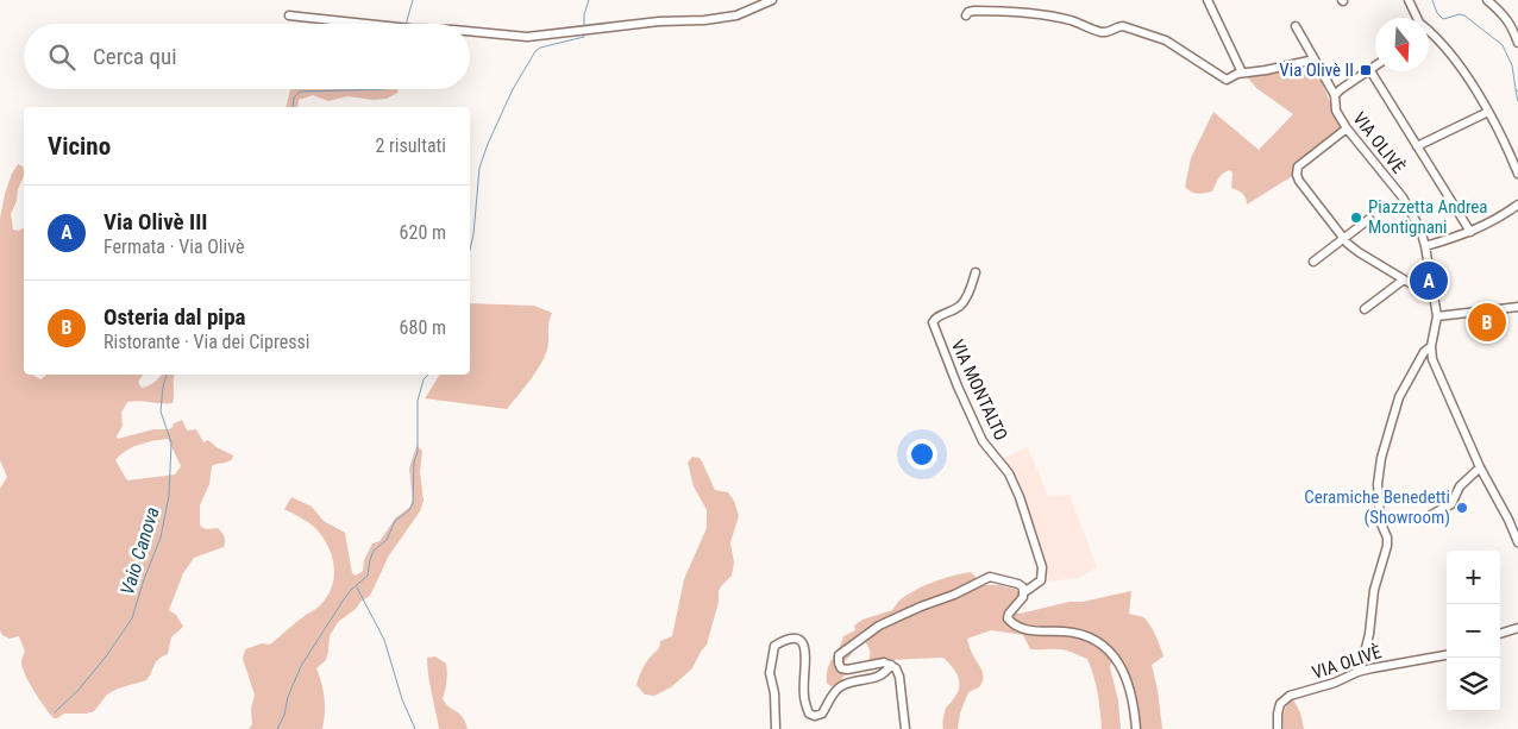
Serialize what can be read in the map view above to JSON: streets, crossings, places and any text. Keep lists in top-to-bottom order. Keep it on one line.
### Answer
{"streets":{"street":["VIA OLIVÈ","VIA MONTALTO"]},"water":["Vaio Canova"],"places":{"transit":["Via Olivè II"],"other":["Piazzetta Andrea Montignani","Ceramiche Benedetti (Showroom)"]},"north":"bottom","page":{"search":"Cerca qui","heading":["Vicino","2 risultati"],"list":[{"mark":"A","name":"Via Olivè III","note":"Fermata · Via Olivè","value":"620 m"},{"mark":"B","name":"Osteria dal pipa","note":"Ristorante · Via dei Cipressi","value":"680 m"}],"pins":["A","B"],"map_buttons":["+","−"]}}
